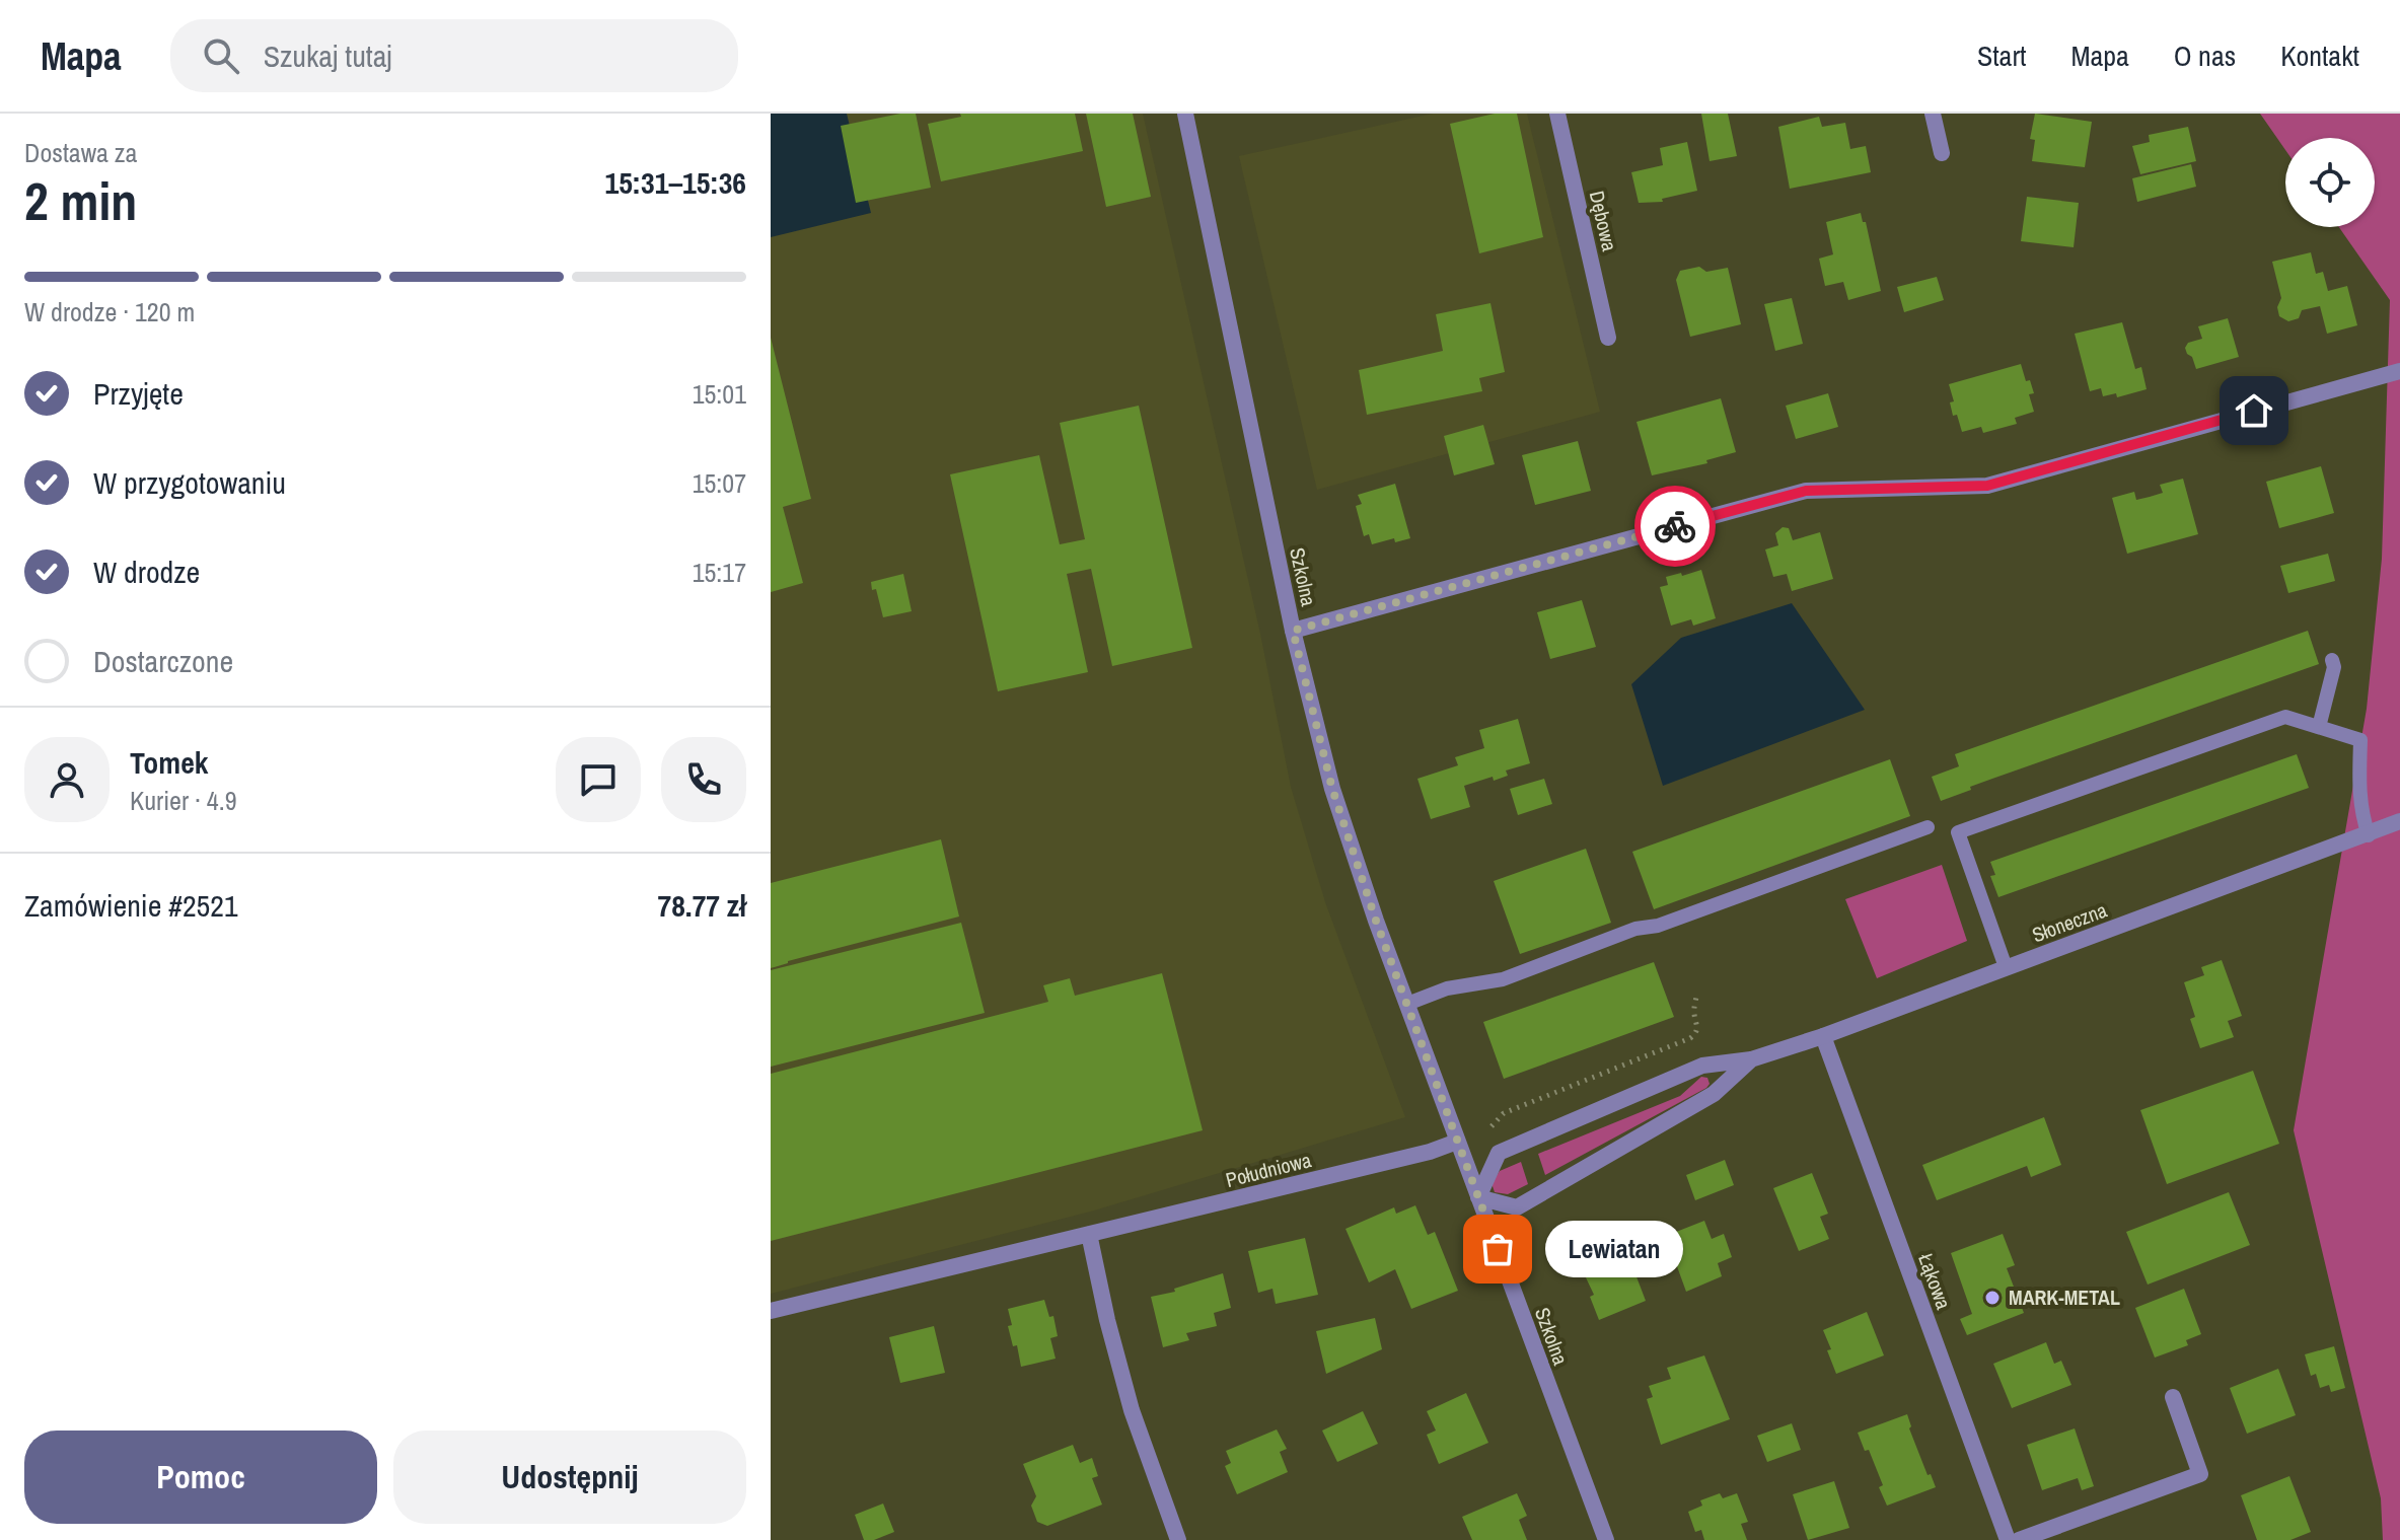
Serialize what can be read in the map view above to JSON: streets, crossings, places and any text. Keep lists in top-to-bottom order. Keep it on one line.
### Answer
{"streets":{"street":["Dębowa","Szkolna","Słoneczna","Południowa","Łąkowa"]},"crossings":[["Szkolna","Słoneczna"],["Szkolna","Południowa"],["Słoneczna","Łąkowa"]],"places":["Lewiatan","MARK-METAL"],"page":{"header":"Mapa","search":"Szukaj tutaj","nav":["Start","Mapa","O nas","Kontakt"],"heading":["2 min","Dostawa za","15:31–15:36"],"panel":["Tomek","Kurier · 4.9","Zamówienie #2521","78.77 zł"],"bar":"W drodze · 120 m","list":[["Przyjęte","15:01"],["W przygotowaniu","15:07"],["W drodze","15:17"],"Dostarczone"],"bubble":"Lewiatan","buttons":["Pomoc","Udostępnij"]}}
